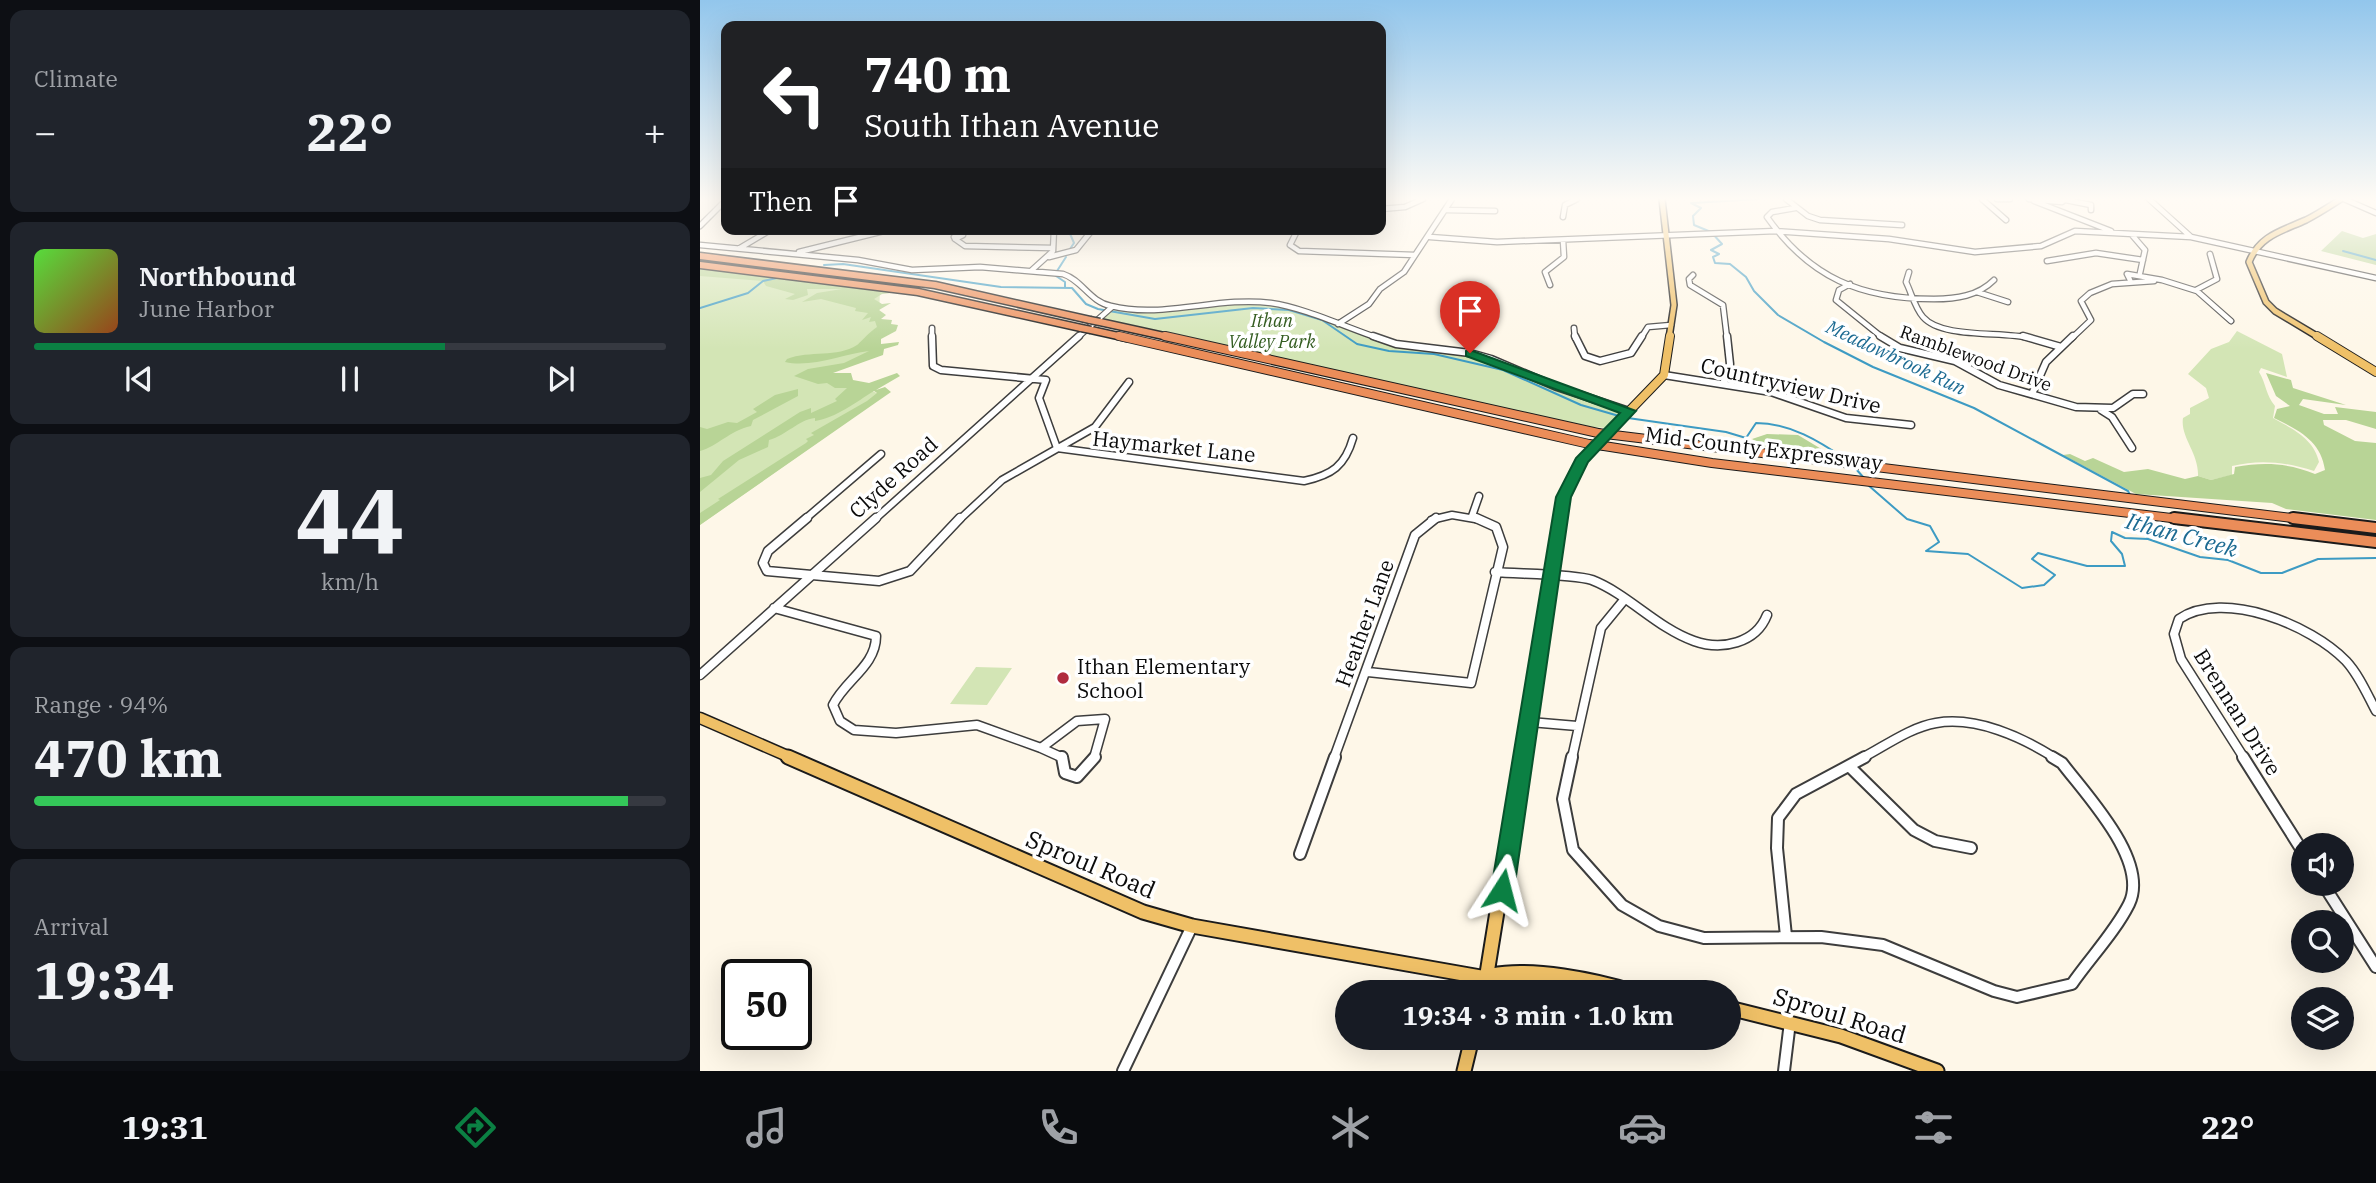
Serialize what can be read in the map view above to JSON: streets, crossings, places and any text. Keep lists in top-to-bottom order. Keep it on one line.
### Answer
{"streets":{"highway":["Mid-County Expressway"],"main road":["Sproul Road"],"street":["Ramblewood Drive","Countryview Drive","Haymarket Lane","Clyde Road","Heather Lane","Brennan Drive"]},"water":["Meadowbrook Run","Ithan Creek"],"parks":["Ithan Valley Park"],"places":["Ithan Elementary School"],"page":{"tile":["Climate",["44","km/h"],["Range · 94%","470 km"],["Arrival","19:34"]],"turn":["740 m","South Ithan Avenue"],"heat":["−","22°","+"],"then":"Then","song":["Northbound","June Harbor"],"limit":"50","trip":"19:34 · 3 min · 1.0 km","tabs":["19:31","22°"]}}
